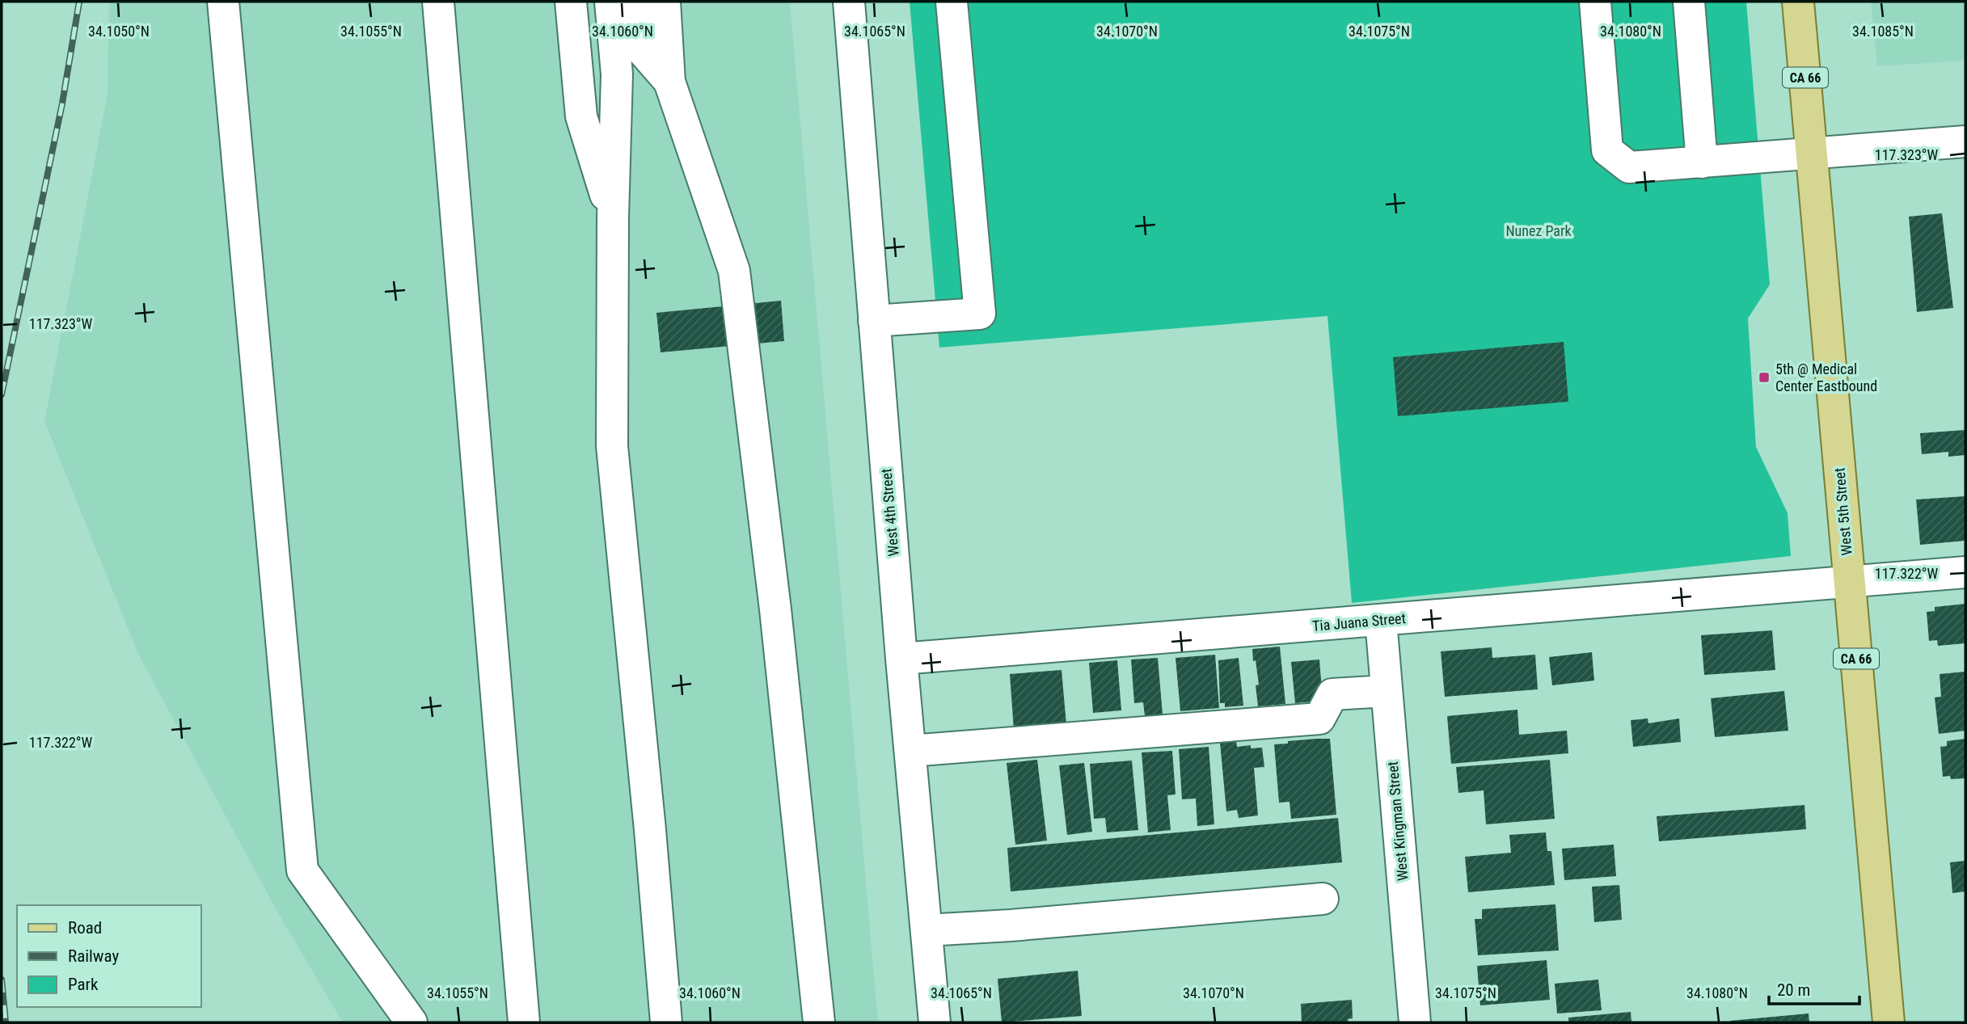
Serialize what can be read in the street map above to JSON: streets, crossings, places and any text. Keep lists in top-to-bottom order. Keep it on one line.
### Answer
{"streets":{"main road":["CA 66","West 5th Street"],"street":["West 4th Street","Tia Juana Street","West Kingman Street"]},"crossings":[["West 5th Street","Tia Juana Street"],["West 4th Street","Tia Juana Street"],["Tia Juana Street","West Kingman Street"]],"parks":["Nunez Park"],"places":{"transit":["5th @ Medical Center Eastbound"]},"legend":["Road","Railway","Park"],"scale_bar":"20 m","coordinates":["34.1050°N","34.1055°N","34.1060°N","34.1065°N","34.1070°N","34.1075°N","34.1080°N","34.1085°N","117.323°W","117.322°W"]}
